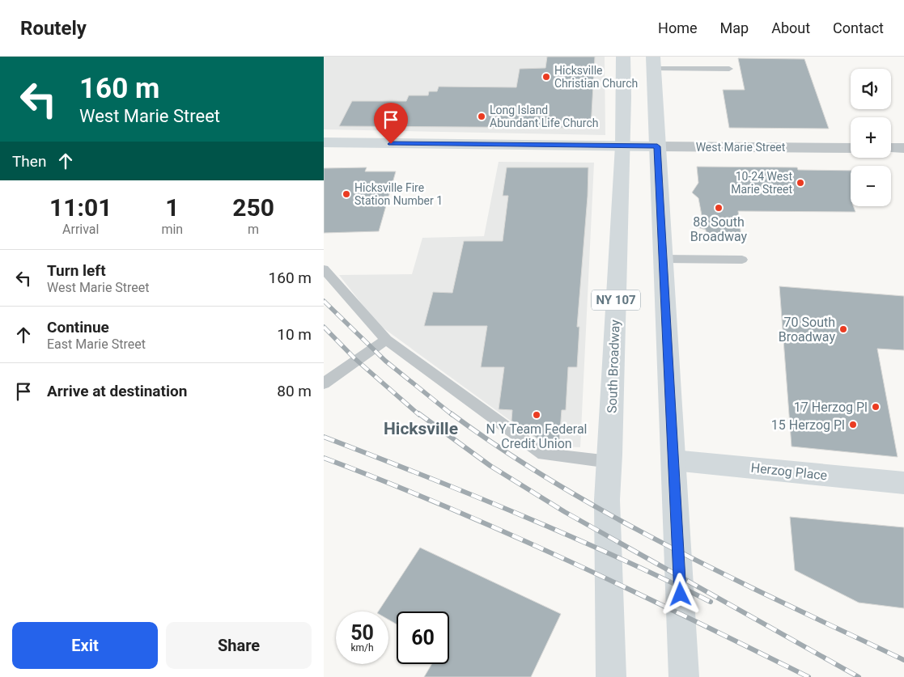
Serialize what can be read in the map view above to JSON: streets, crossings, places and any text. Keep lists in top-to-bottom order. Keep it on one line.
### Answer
{"streets":{"main road":["West Marie Street","NY 107","South Broadway","Herzog Place"]},"crossings":[["West Marie Street","South Broadway"]],"districts":["Hicksville"],"places":["Hicksville Christian Church","Long Island Abundant Life Church","10-24 West Marie Street","Hicksville Fire Station Number 1","88 South Broadway","70 South Broadway","17 Herzog Pl","N Y Team Federal Credit Union","15 Herzog Pl"],"page":{"header":"Routely","nav":["Home","Map","About","Contact"],"turn":["160 m","West Marie Street"],"map_buttons":["+","−"],"then":"Then","eta":["11:01","Arrival","1","min","250","m"],"list":[{"name":"Turn left","note":"West Marie Street","value":"160 m"},{"name":"Continue","note":"East Marie Street","value":"10 m"},{"name":"Arrive at destination","value":"80 m"}],"speed":"50 km/h","limit":"60","buttons":["Exit","Share"]}}
